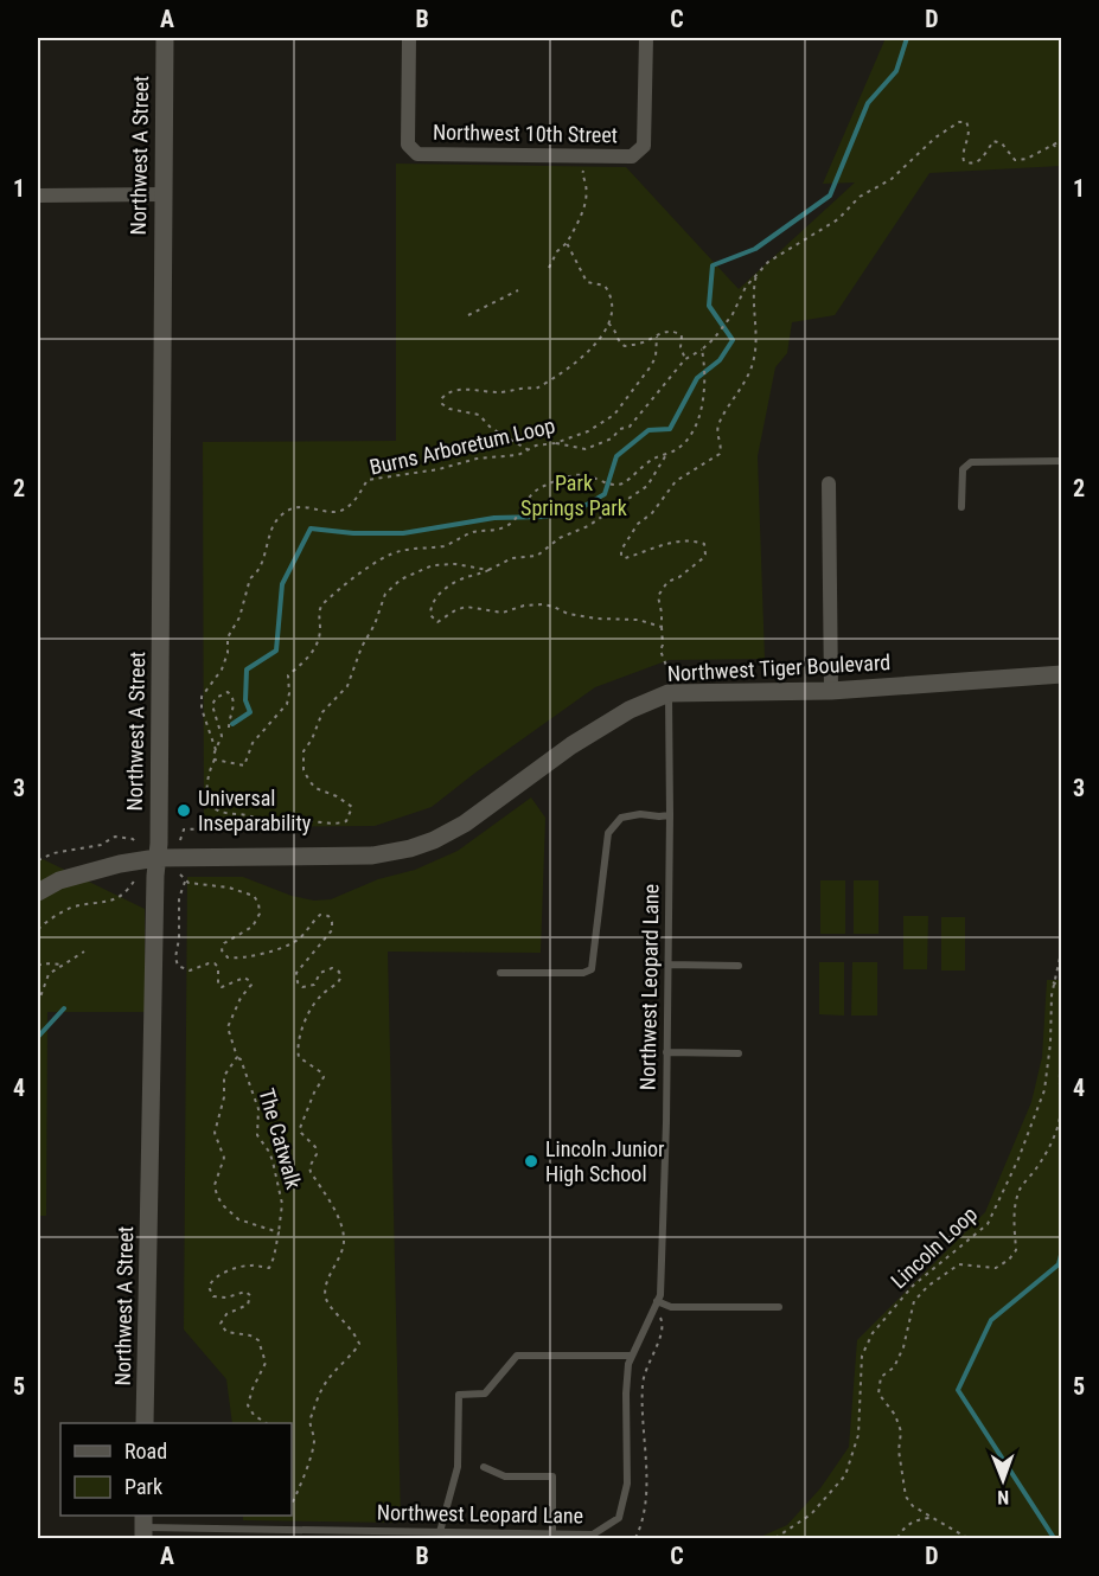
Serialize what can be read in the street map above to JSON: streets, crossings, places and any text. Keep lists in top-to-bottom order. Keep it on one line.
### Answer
{"streets":{"street":["Northwest 10th Street","Northwest A Street","Northwest Tiger Boulevard"],"lane":["Northwest Leopard Lane"],"path":["Burns Arboretum Loop","The Catwalk","Lincoln Loop"]},"crossings":[["Northwest A Street","Northwest Tiger Boulevard"],["Northwest Tiger Boulevard","Northwest Leopard Lane"]],"parks":["Park Springs Park"],"places":["Universal Inseparability","Lincoln Junior High School"],"legend":["Road","Park"],"north":"bottom","grid":{"columns":["A","B","C","D"],"rows":["1","2","3","4","5"]}}
